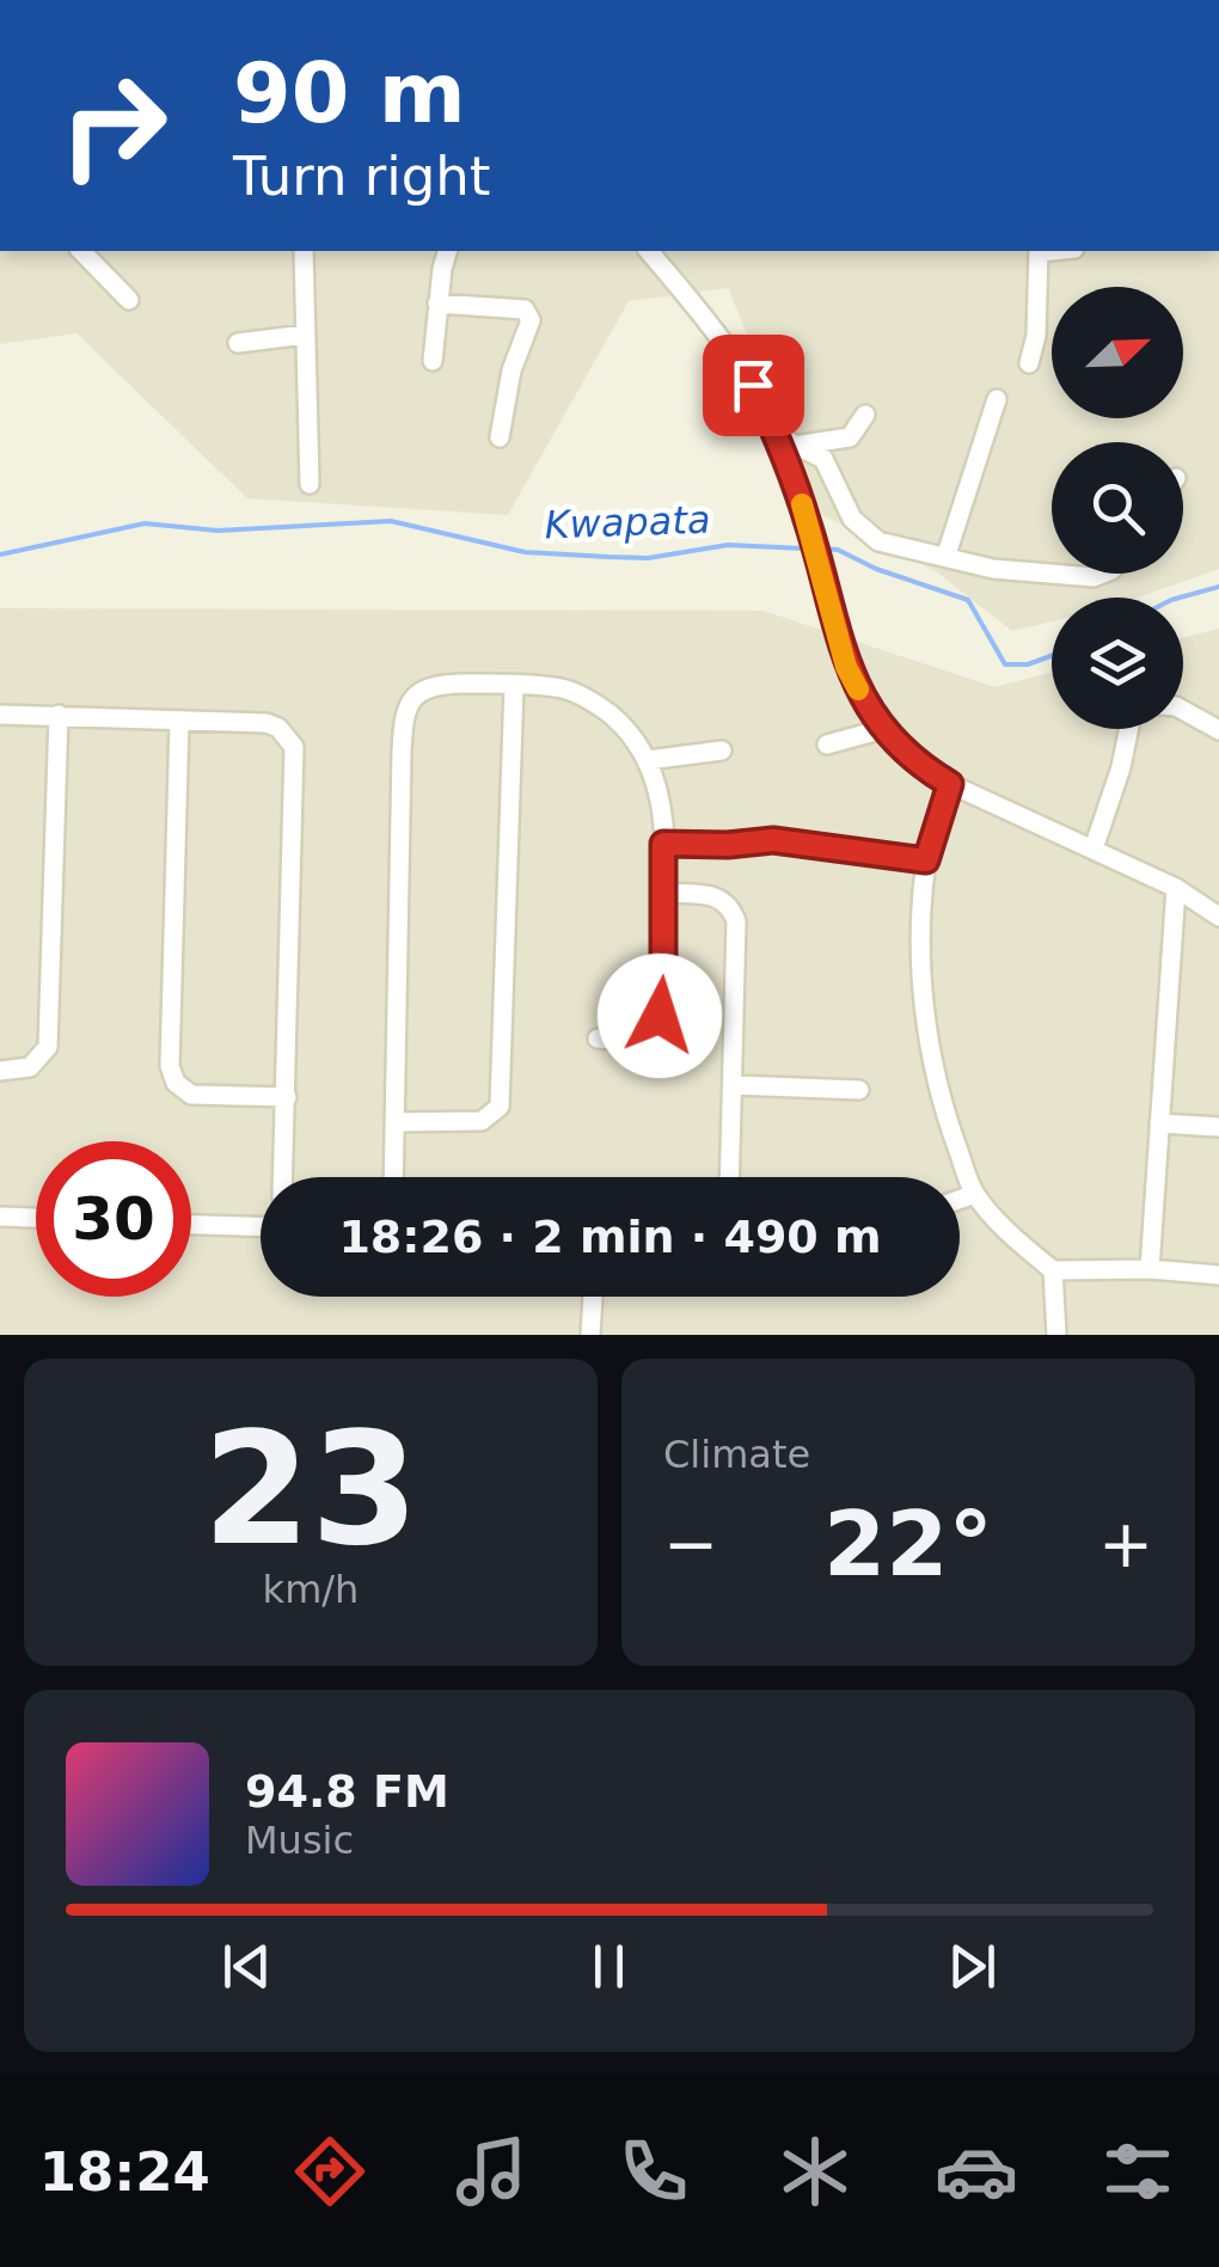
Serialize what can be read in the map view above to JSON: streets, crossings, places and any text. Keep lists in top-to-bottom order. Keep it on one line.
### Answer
{"water":["Kwapata"],"north":"top right","page":{"turn":["90 m","Turn right"],"limit":"30","trip":"18:26 · 2 min · 490 m","tile":[["23","km/h"],"Climate"],"heat":["−","22°","+"],"song":["94.8 FM","Music"],"tabs":"18:24"}}
